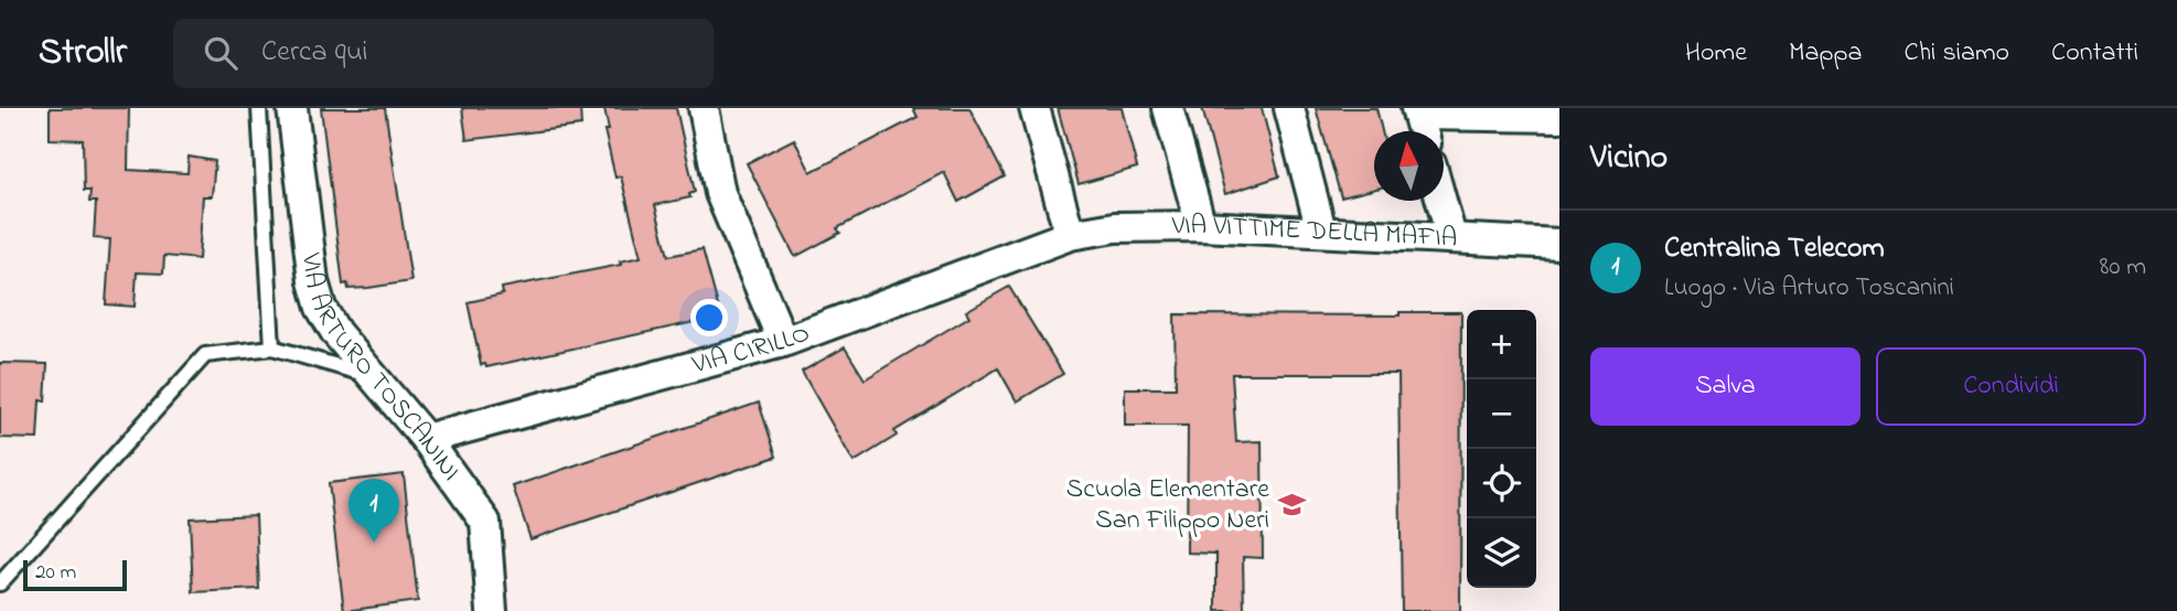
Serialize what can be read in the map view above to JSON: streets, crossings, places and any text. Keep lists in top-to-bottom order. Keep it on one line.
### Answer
{"streets":{"street":["VIA VITTIME DELLA MAFIA","VIA CIRILLO","VIA ARTURO TOSCANINI"]},"crossings":[["VIA VITTIME DELLA MAFIA","VIA CIRILLO"],["VIA CIRILLO","VIA ARTURO TOSCANINI"]],"places":{"school or university":["Scuola Elementare San Filippo Neri"]},"scale_bar":"20 m","north":"top","page":{"header":"Strollr","search":"Cerca qui","nav":["Home","Mappa","Chi siamo","Contatti"],"heading":"Vicino","list":[{"mark":"1","name":"Centralina Telecom","note":"Luogo · Via Arturo Toscanini","value":"80 m"}],"map_buttons":["+","−"],"buttons":["Salva","Condividi"],"pins":"1","scale":"20 m"}}
